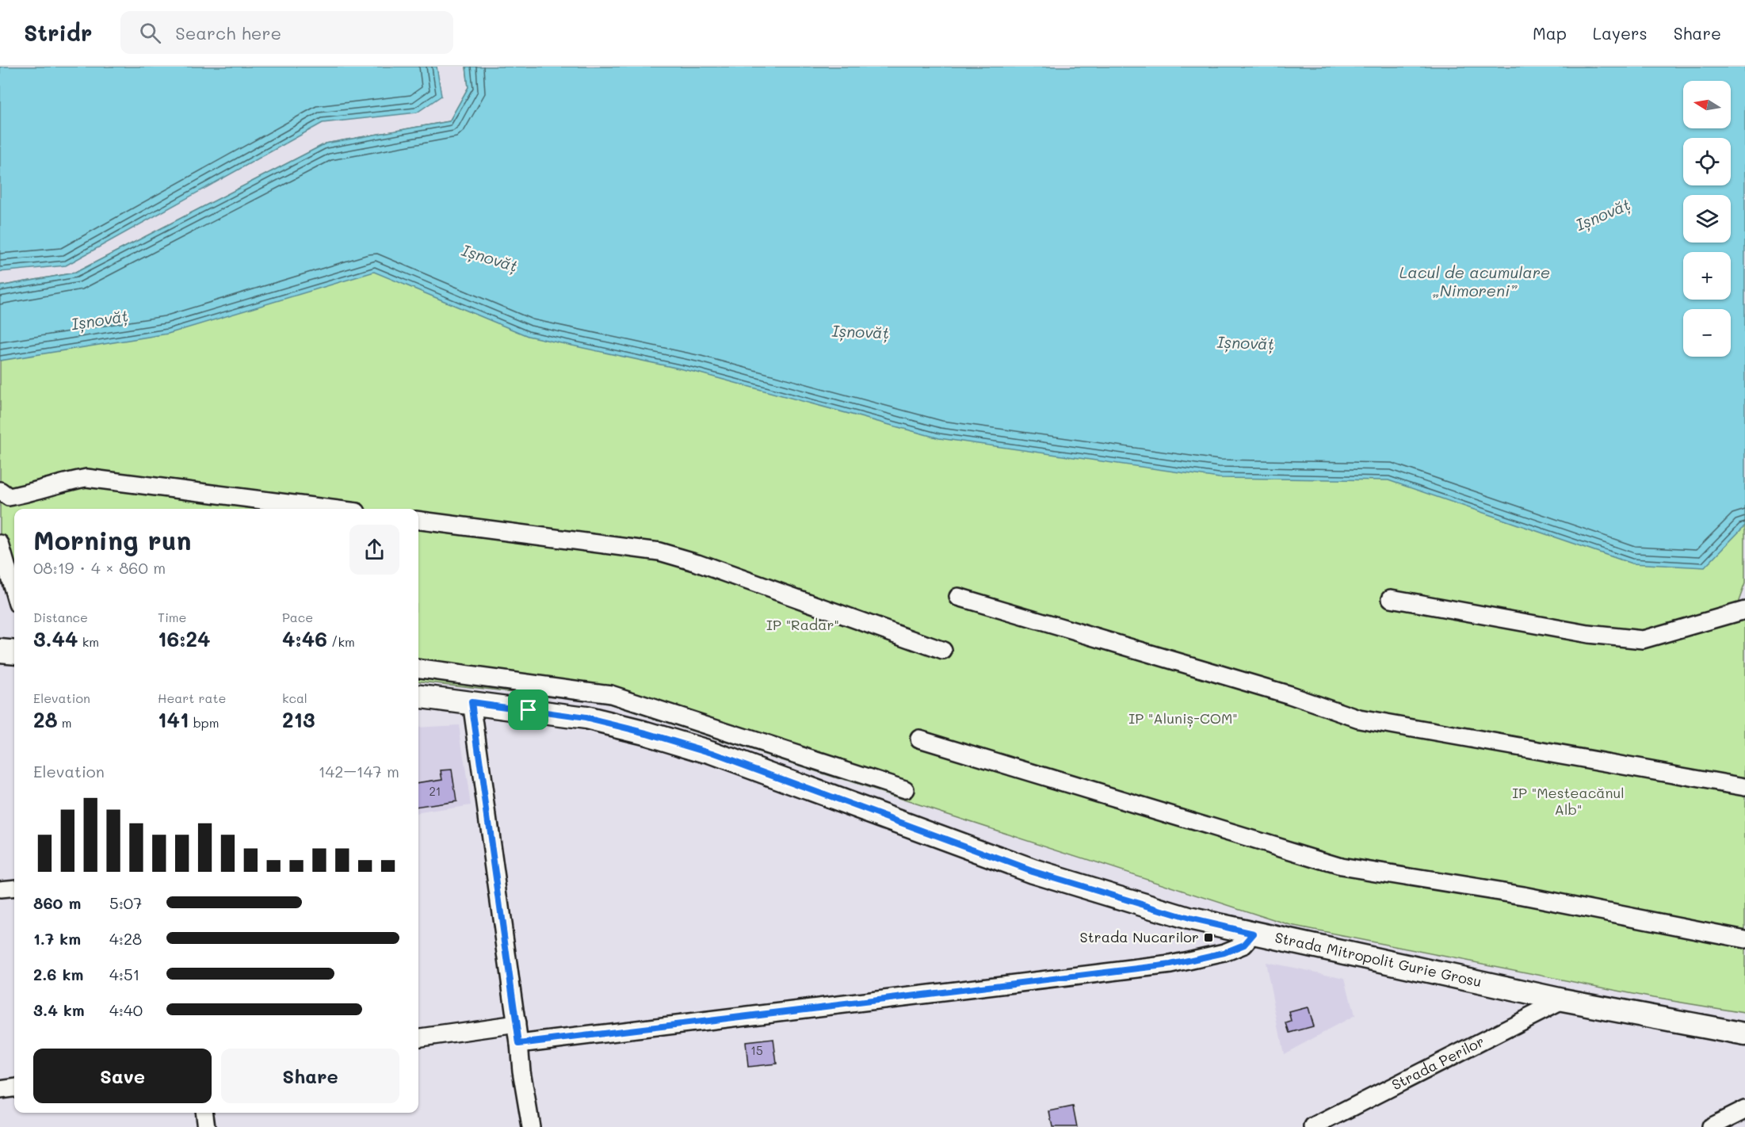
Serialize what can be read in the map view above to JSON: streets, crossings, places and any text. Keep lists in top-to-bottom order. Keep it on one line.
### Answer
{"streets":{"main road":["Strada Mitropolit Gurie Grosu"],"street":["Strada Perilor"]},"crossings":[["Strada Mitropolit Gurie Grosu","Strada Perilor"]],"water":["Ișnovăț","Lacul de acumulare „Nimoreni”"],"parks":["IP \"Radar\"","IP \"Aluniș-COM\"","IP \"Mesteacănul Alb\""],"places":{"transit":["Strada Nucarilor"]},"house_numbers":["21","15"],"north":"left","page":{"header":"Stridr","search":"Search here","nav":["Map","Layers","Share"],"map_buttons":["+","−"],"heading":["Morning run","08:19 · 4 × 860 m"],"stats":[["Distance","3.44 km"],["Time","16:24"],["Pace","4:46 /km"],["Elevation","28 m"],["Heart rate","141 bpm"],["kcal","213"]],"chart":["Elevation","142–147 m"],"list":[{"name":"860 m","note":"5:07"},{"name":"1.7 km","note":"4:28"},{"name":"2.6 km","note":"4:51"},{"name":"3.4 km","note":"4:40"}],"buttons":["Save","Share"]}}
